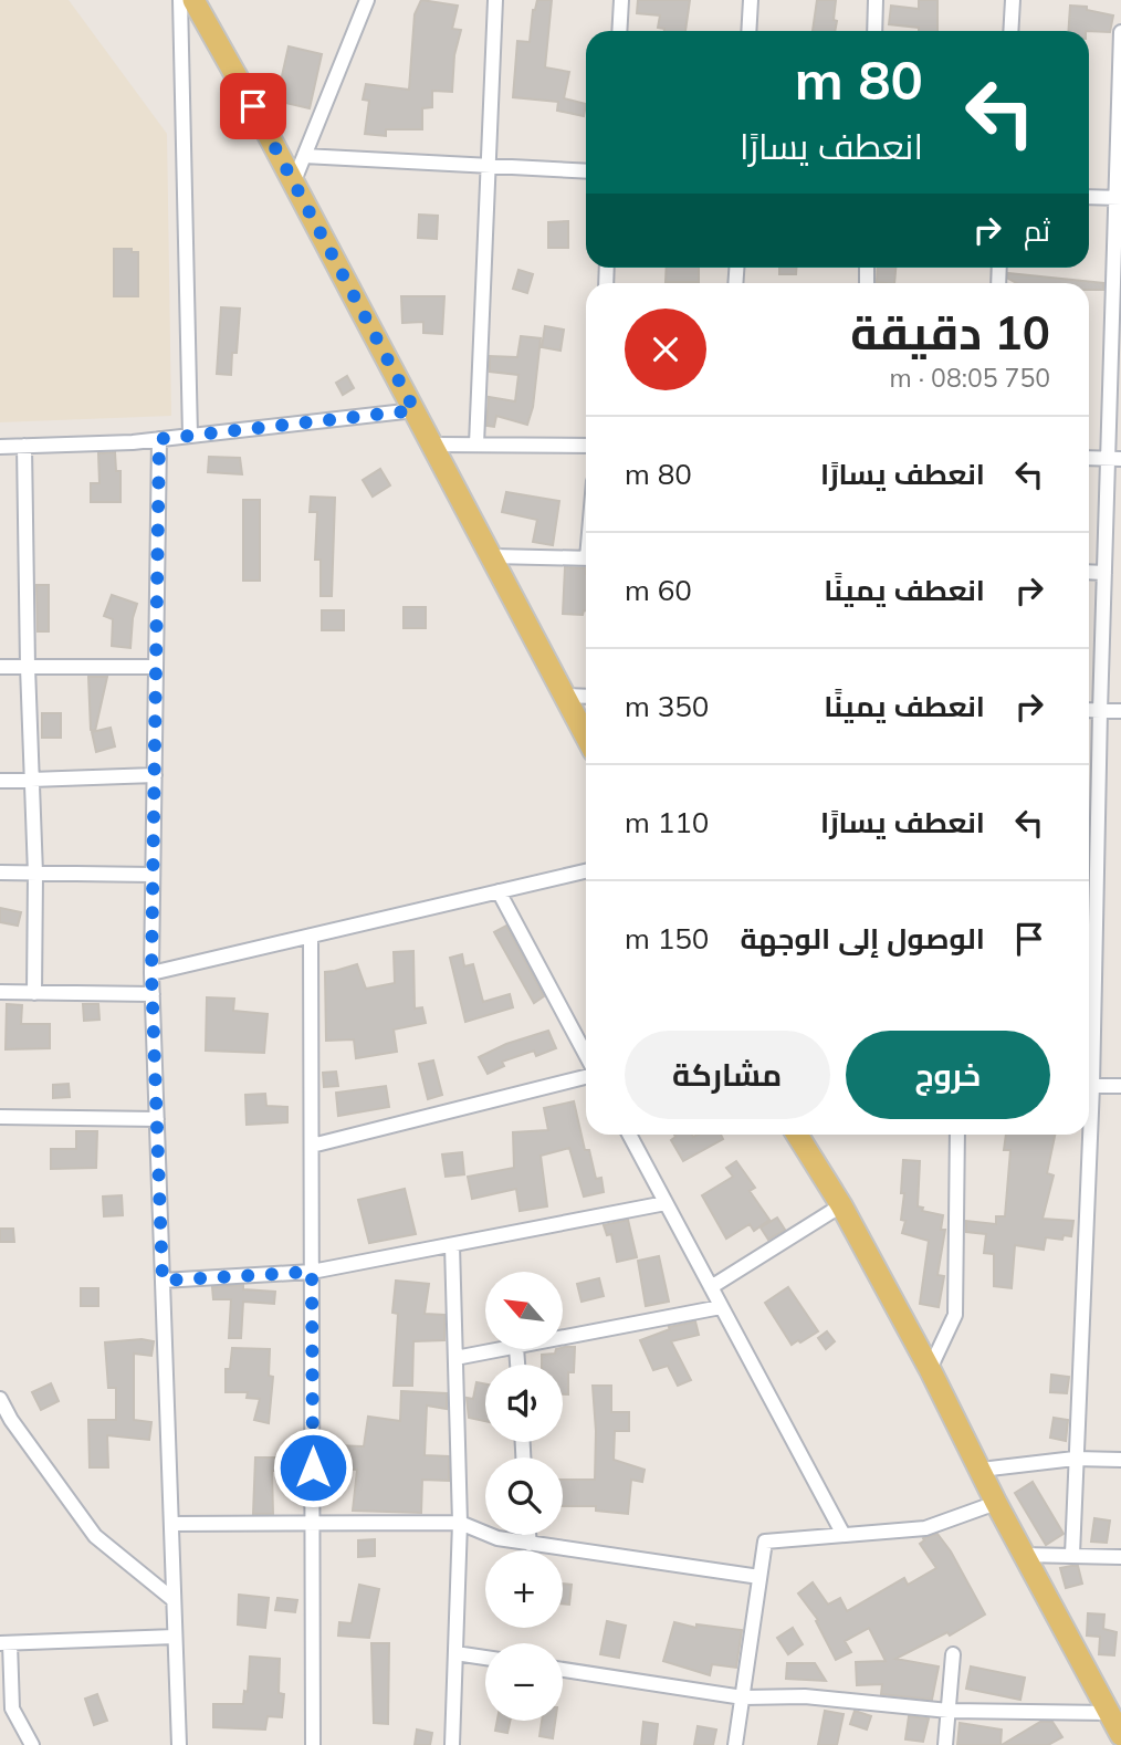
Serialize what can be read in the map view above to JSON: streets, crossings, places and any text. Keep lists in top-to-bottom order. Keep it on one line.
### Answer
{"north":"top left","page":{"turn":["80 m","انعطف يسارًا"],"then":"ثم","heading":["10 دقيقة","750 m · 08:05"],"list":[{"name":"انعطف يسارًا","value":"80 m"},{"name":"انعطف يمينًا","value":"60 m"},{"name":"انعطف يمينًا","value":"350 m"},{"name":"انعطف يسارًا","value":"110 m"},{"name":"الوصول إلى الوجهة","value":"150 m"}],"buttons":["خروج","مشاركة"],"map_buttons":["+","−"]}}
